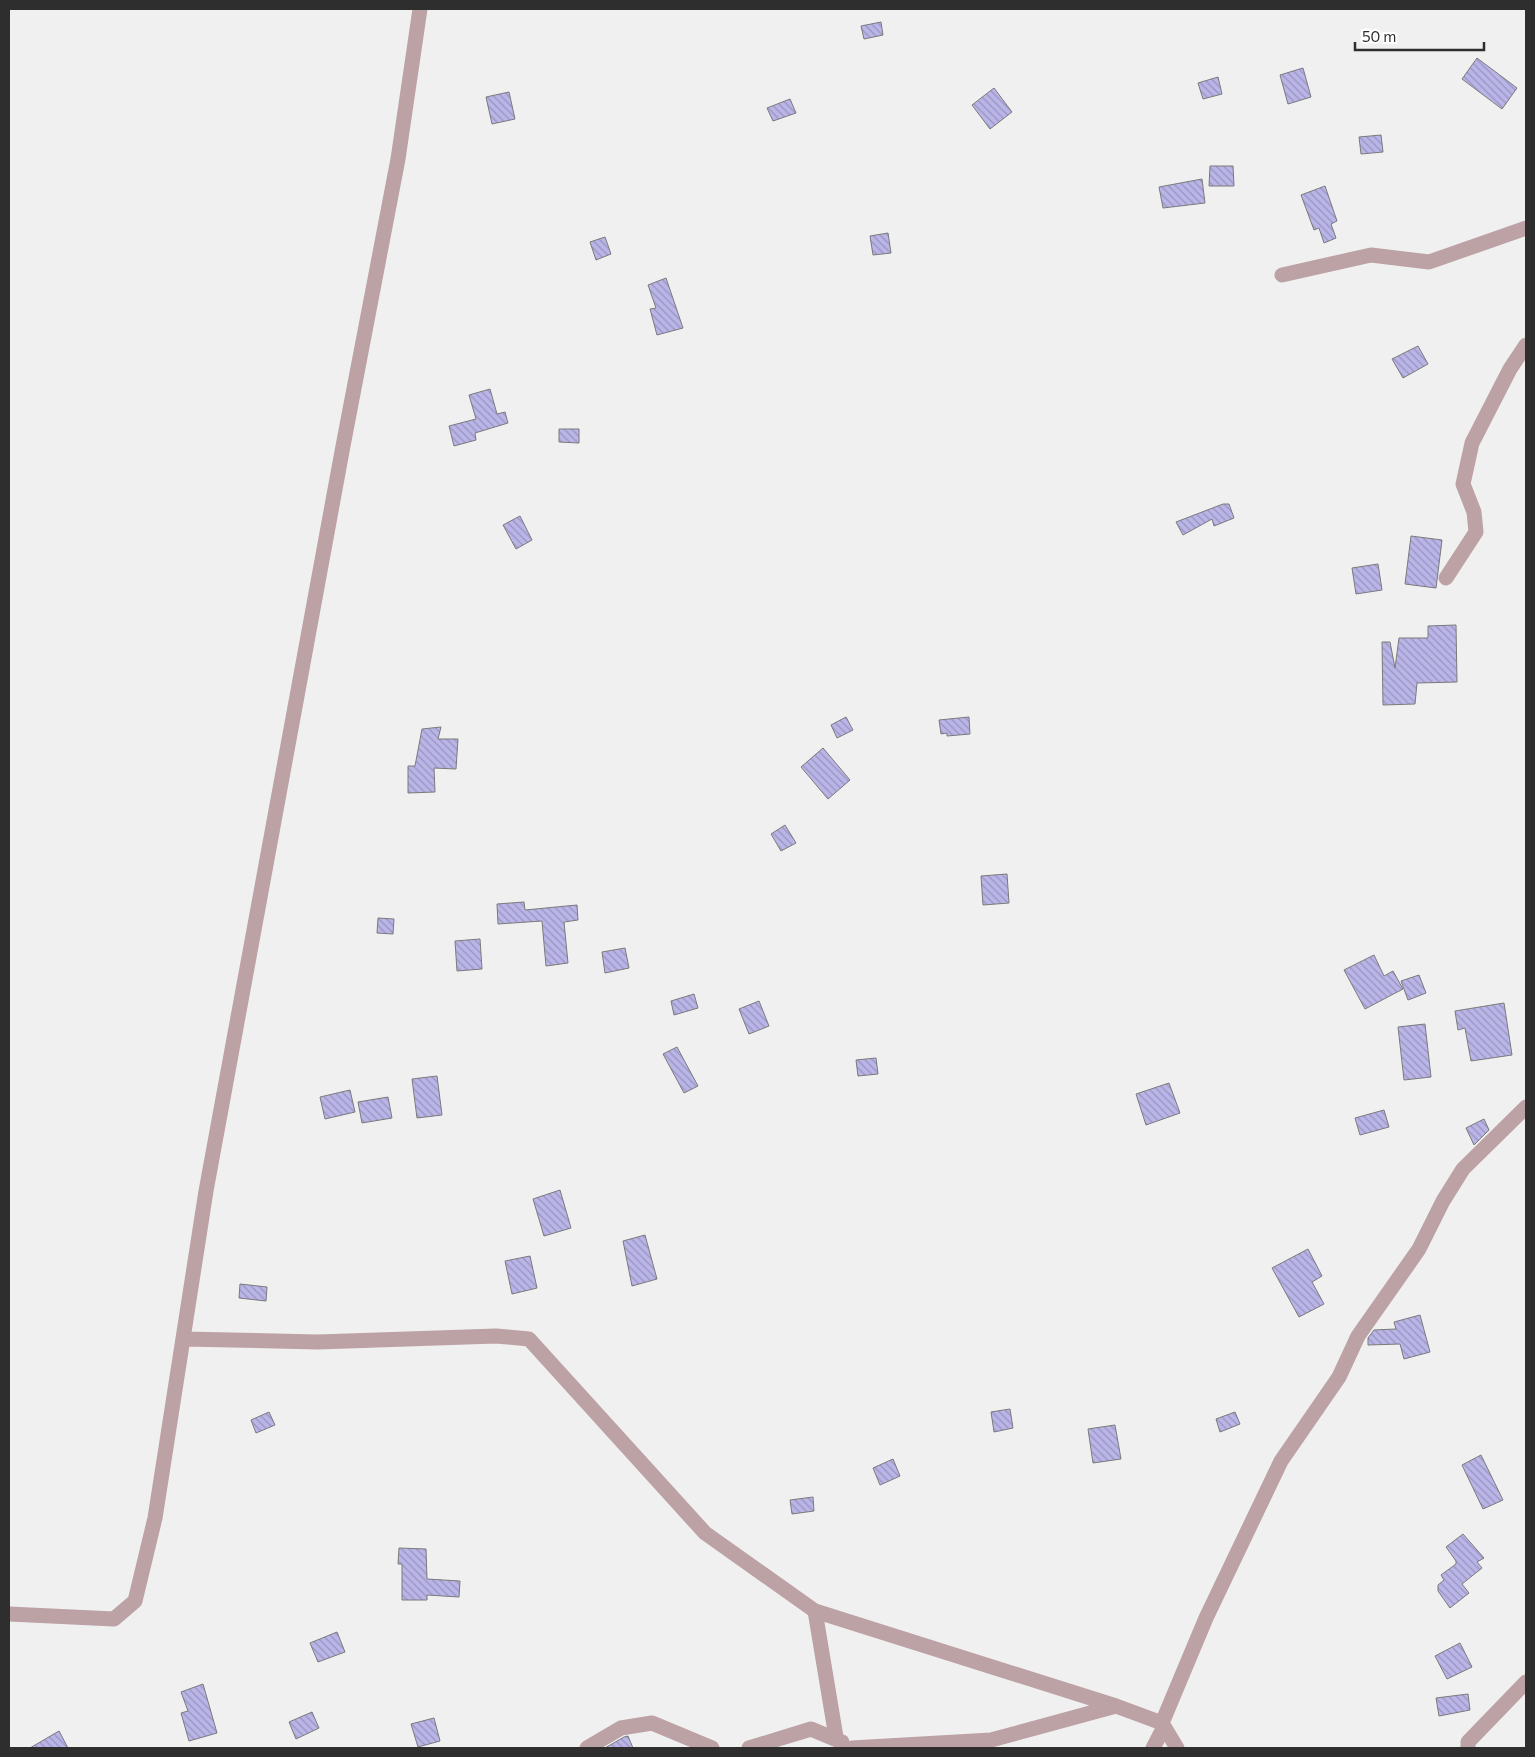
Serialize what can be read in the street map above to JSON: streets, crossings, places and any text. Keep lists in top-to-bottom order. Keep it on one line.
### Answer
{"scale_bar":"50 m"}
